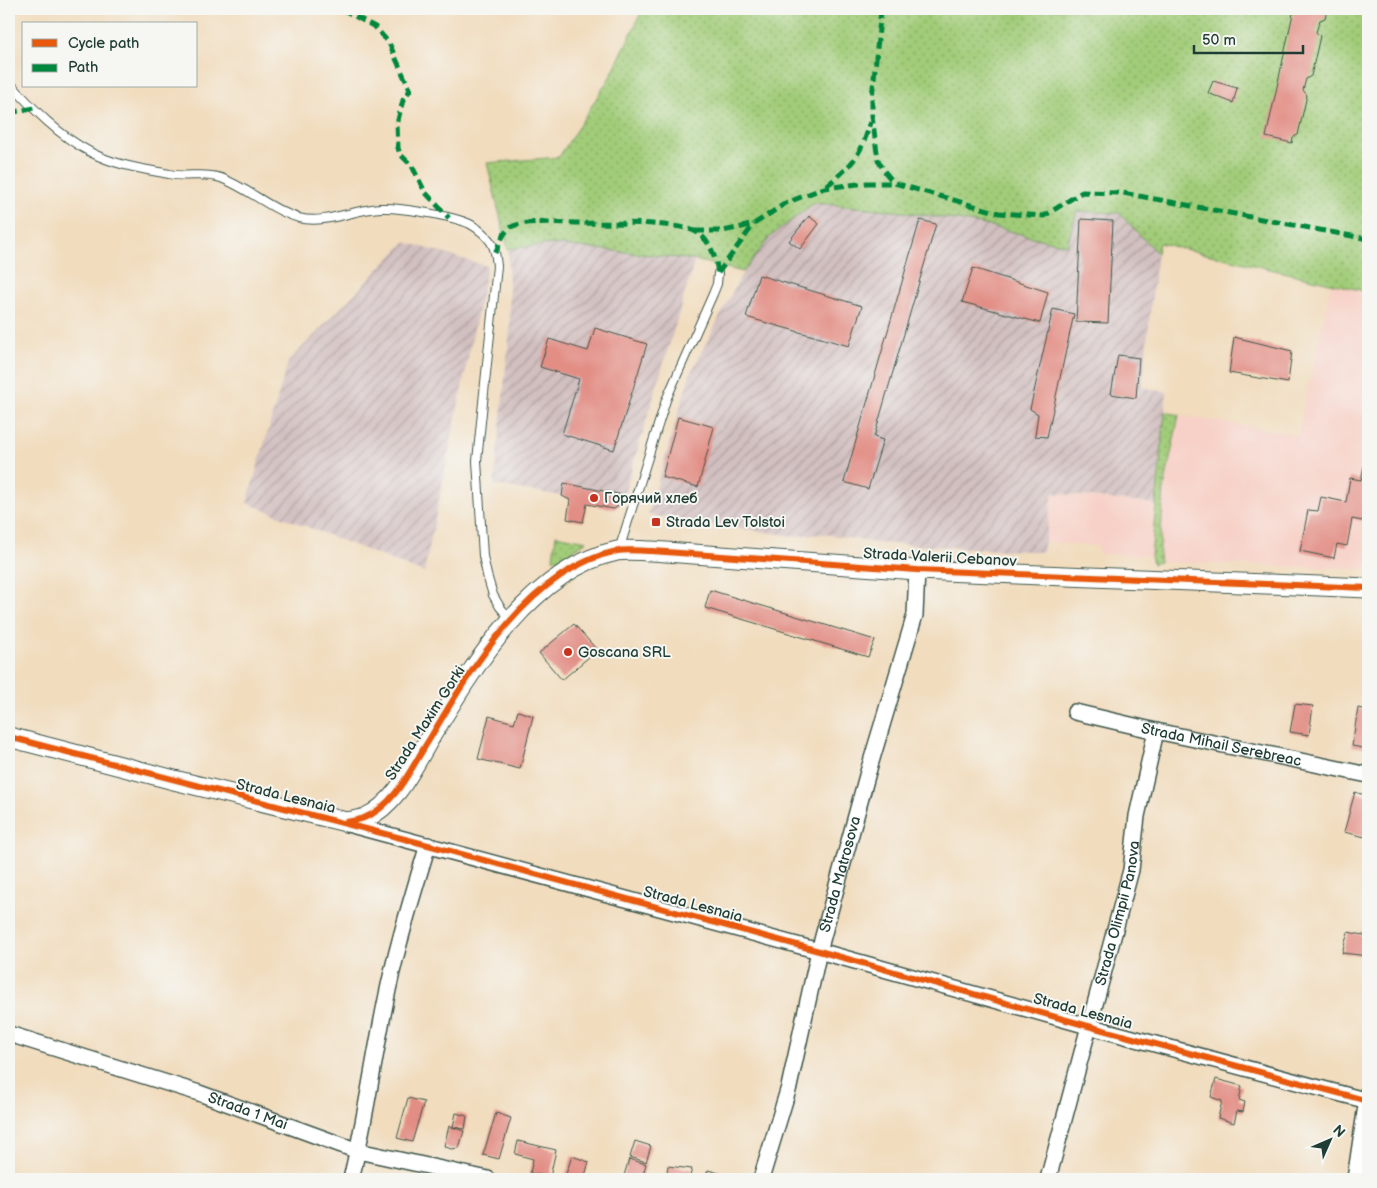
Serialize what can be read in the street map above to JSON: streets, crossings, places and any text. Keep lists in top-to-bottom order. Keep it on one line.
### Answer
{"streets":{"street":["Strada Valerii Cebanov","Strada Maxim Gorki","Strada Mihail Serebreac","Strada Lesnaia","Strada Matrosova","Strada Olimpii Panova","Strada 1 Mai"]},"crossings":[["Strada Valerii Cebanov","Strada Maxim Gorki"],["Strada Valerii Cebanov","Strada Matrosova"],["Strada Maxim Gorki","Strada Lesnaia"],["Strada Mihail Serebreac","Strada Olimpii Panova"],["Strada Lesnaia","Strada Matrosova"],["Strada Lesnaia","Strada Olimpii Panova"]],"places":{"other":["Горячий хлеб","Goscana SRL"],"transit":["Strada Lev Tolstoi"]},"legend":["Cycle path","Path"],"scale_bar":"50 m","north":"top right"}
